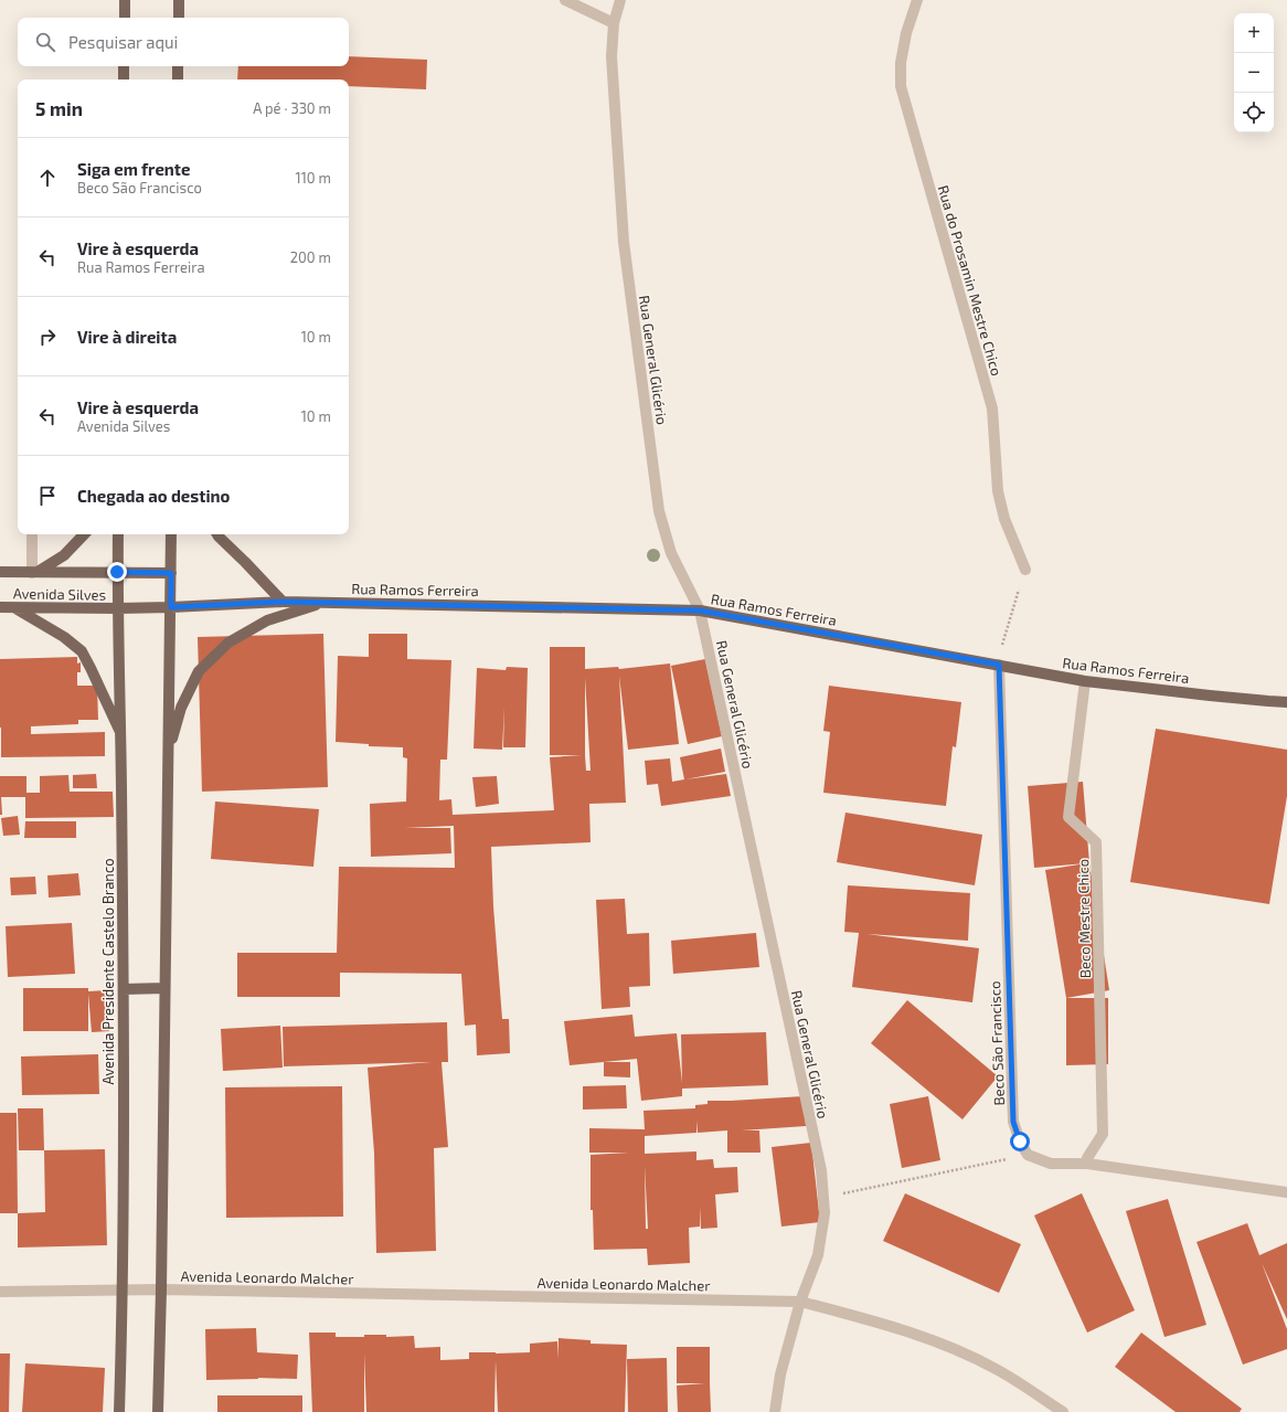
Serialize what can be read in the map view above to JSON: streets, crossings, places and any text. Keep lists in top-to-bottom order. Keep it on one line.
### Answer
{"streets":{"main road":["Rua Ramos Ferreira","Avenida Silves","Avenida Presidente Castelo Branco"],"street":["Rua do Prosamin Mestre Chico","Rua General Glicério","Beco Mestre Chico","Beco São Francisco","Avenida Leonardo Malcher"]},"crossings":[["Rua General Glicério","Rua Ramos Ferreira"],["Rua General Glicério","Avenida Leonardo Malcher"],["Rua Ramos Ferreira","Avenida Silves"],["Rua Ramos Ferreira","Beco Mestre Chico"],["Rua Ramos Ferreira","Beco São Francisco"],["Avenida Silves","Avenida Presidente Castelo Branco"],["Avenida Presidente Castelo Branco","Avenida Leonardo Malcher"]],"page":{"map_buttons":["+","−"],"search":"Pesquisar aqui","heading":["5 min","A pé · 330 m"],"list":[["Siga em frente","Beco São Francisco","110 m"],["Vire à esquerda","Rua Ramos Ferreira","200 m"],["Vire à direita","10 m"],["Vire à esquerda","Avenida Silves","10 m"],"Chegada ao destino"]}}
